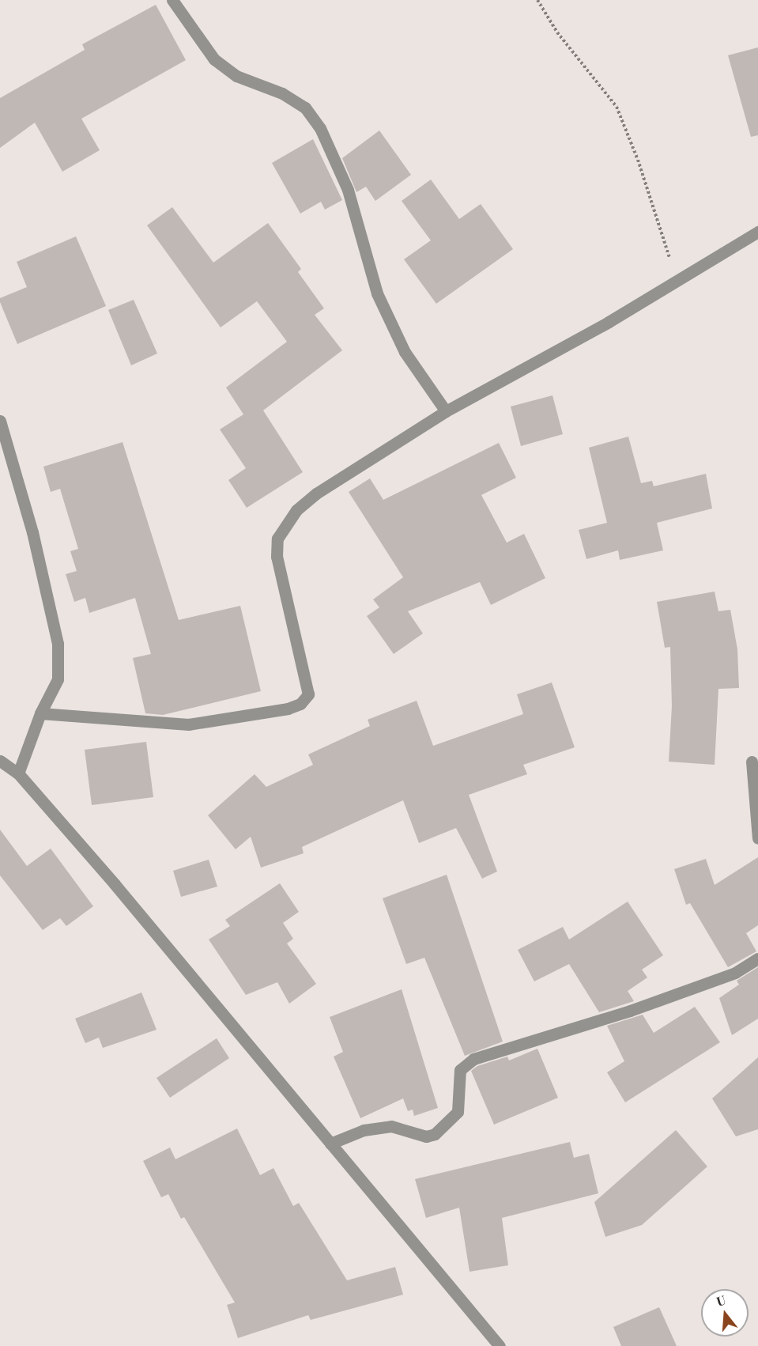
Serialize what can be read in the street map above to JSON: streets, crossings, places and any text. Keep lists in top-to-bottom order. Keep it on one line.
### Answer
{"north":"top"}
